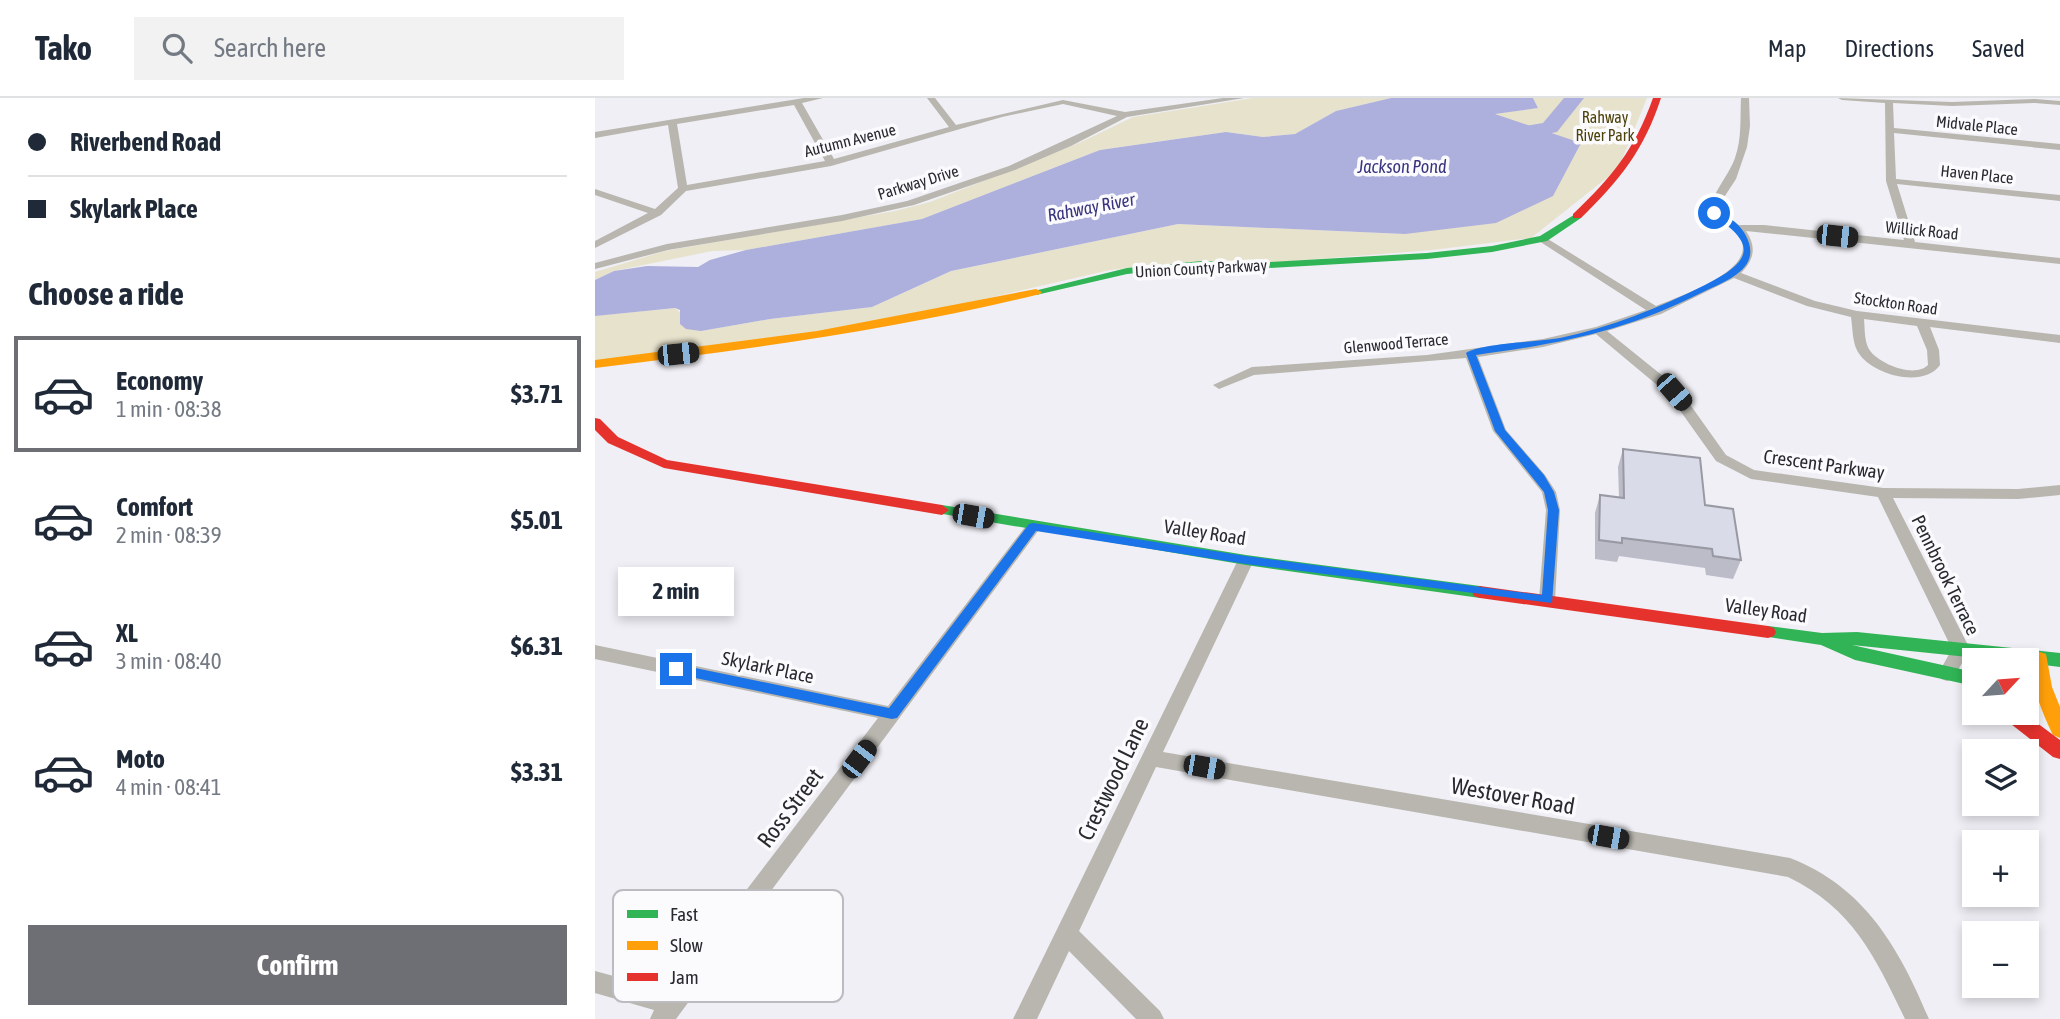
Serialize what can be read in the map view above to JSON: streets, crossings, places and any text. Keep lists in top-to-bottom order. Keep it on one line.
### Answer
{"streets":{"street":["Midvale Place","Autumn Avenue","Haven Place","Parkway Drive","Willick Road","Union County Parkway","Stockton Road","Glenwood Terrace","Crescent Parkway","Valley Road","Pennbrook Terrace","Skylark Place","Crestwood Lane","Westover Road","Ross Street"]},"crossings":[["Autumn Avenue","Parkway Drive"],["Stockton Road","Glenwood Terrace"],["Glenwood Terrace","Crescent Parkway"],["Crescent Parkway","Pennbrook Terrace"],["Valley Road","Pennbrook Terrace"],["Valley Road","Crestwood Lane"],["Valley Road","Ross Street"],["Skylark Place","Ross Street"],["Crestwood Lane","Westover Road"]],"water":["Jackson Pond","Rahway River"],"parks":["Rahway River Park"],"legend":["Fast","Slow","Jam"],"north":"top right","page":{"header":"Tako","search":"Search here","nav":["Map","Directions","Saved"],"banner":["Riverbend Road","Skylark Place"],"heading":"Choose a ride","list":[{"name":"Economy","note":"1 min · 08:38","value":"$3.71"},{"name":"Comfort","note":"2 min · 08:39","value":"$5.01"},{"name":"XL","note":"3 min · 08:40","value":"$6.31"},{"name":"Moto","note":"4 min · 08:41","value":"$3.31"}],"bubble":"2 min","map_buttons":["+","−"],"buttons":"Confirm"}}
